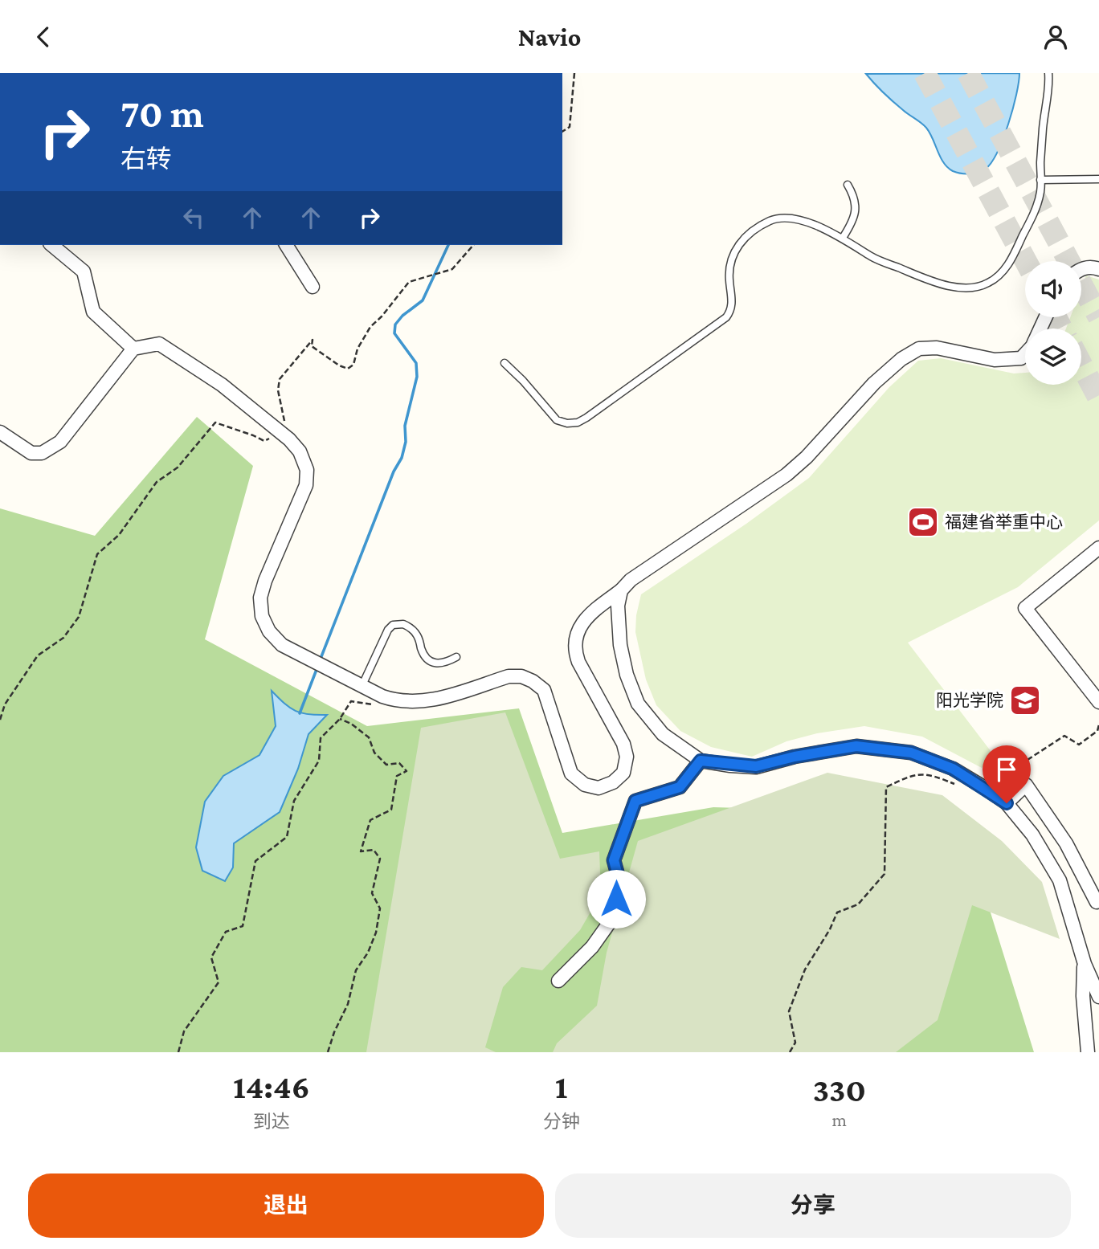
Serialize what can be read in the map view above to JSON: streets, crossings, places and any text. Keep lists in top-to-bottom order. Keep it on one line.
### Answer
{"places":{"sports":["福建省举重中心"],"school or university":["阳光学院"]},"page":{"header":"Navio","turn":["70 m","右转"],"eta":["14:46","到达","1","分钟","330","m"],"buttons":["退出","分享"]}}
